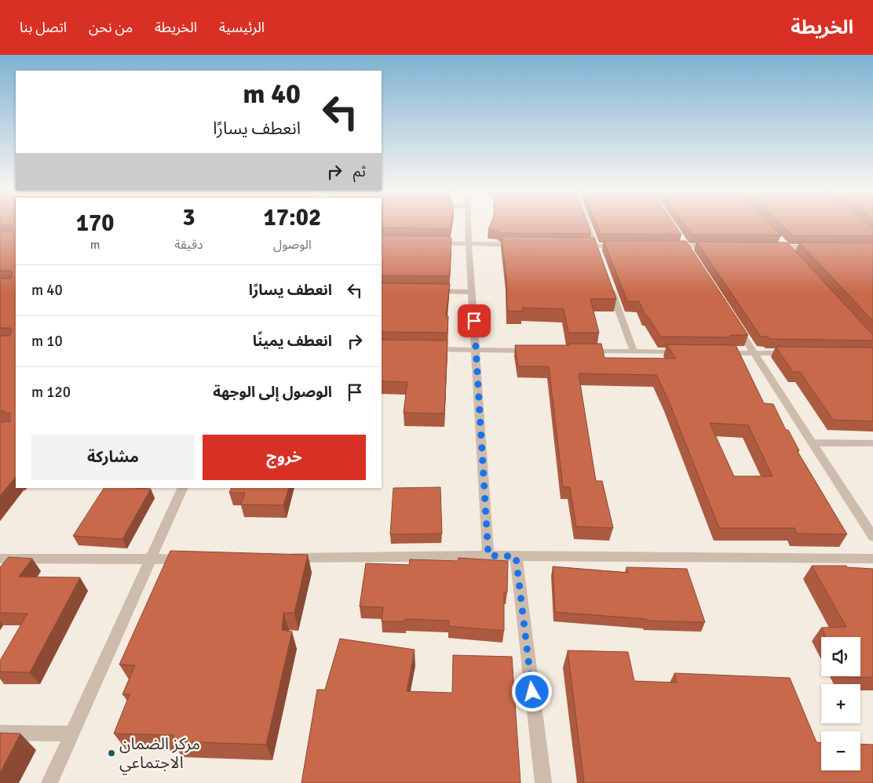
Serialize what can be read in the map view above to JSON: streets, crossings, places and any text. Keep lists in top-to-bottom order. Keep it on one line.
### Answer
{"places":["مركز الضمان الاجتماعي"],"page":{"header":"الخريطة","nav":["الرئيسية","الخريطة","من نحن","اتصل بنا"],"turn":["40 m","انعطف يسارًا"],"then":"ثم","eta":["17:02","الوصول","3","دقيقة","170","m"],"list":[{"name":"انعطف يسارًا","value":"40 m"},{"name":"انعطف يمينًا","value":"10 m"},{"name":"الوصول إلى الوجهة","value":"120 m"}],"buttons":["خروج","مشاركة"],"map_buttons":["+","−"]}}
